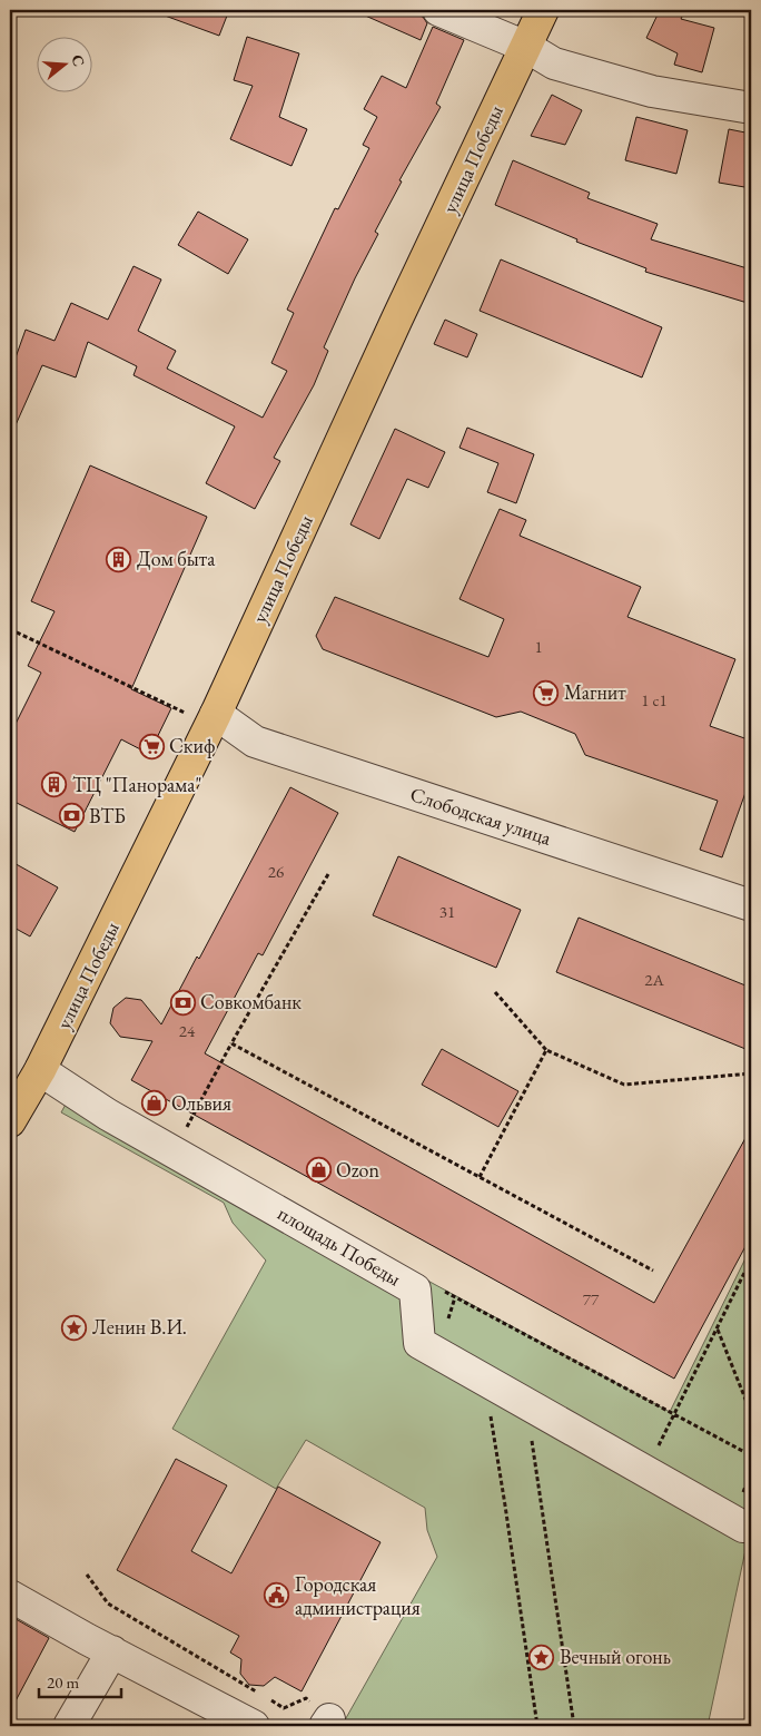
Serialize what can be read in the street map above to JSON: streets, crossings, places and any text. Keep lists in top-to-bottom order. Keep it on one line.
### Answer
{"streets":{"main road":["улица Победы"],"street":["Слободская улица","площадь Победы"]},"crossings":[["улица Победы","Слободская улица"],["улица Победы","площадь Победы"]],"places":{"building":["Дом быта","ТЦ \"Панорама\""],"supermarket":["Магнит","Скиф"],"bank":["ВТБ","Совкомбанк"],"shop":["Ольвия","Ozon"],"place":["Ленин В.И.","Вечный огонь"],"public building":["Городская администрация"]},"house_numbers":["1","1 с1","26","31","2А","24","77"],"scale_bar":"20 m","north":"right"}
